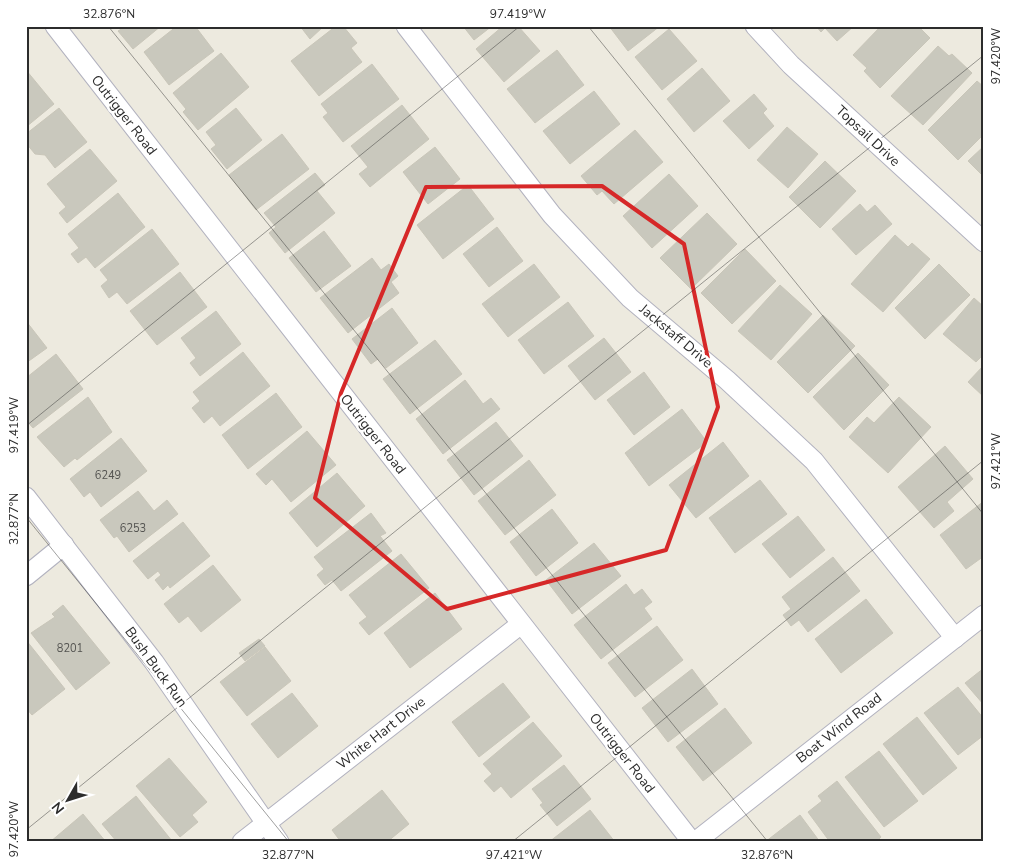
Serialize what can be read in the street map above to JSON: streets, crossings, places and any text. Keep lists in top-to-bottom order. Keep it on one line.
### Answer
{"streets":{"street":["Outrigger Road","Topsail Drive","Jackstaff Drive","Bush Buck Run","Boat Wind Road","White Hart Drive"]},"crossings":[["Outrigger Road","Boat Wind Road"],["Outrigger Road","White Hart Drive"],["Jackstaff Drive","Boat Wind Road"],["Bush Buck Run","White Hart Drive"]],"house_numbers":["6249","6253","8201"],"north":"bottom left","coordinates":["32.876°N","97.419°W","97.420°W","97.421°W","32.877°N"]}
